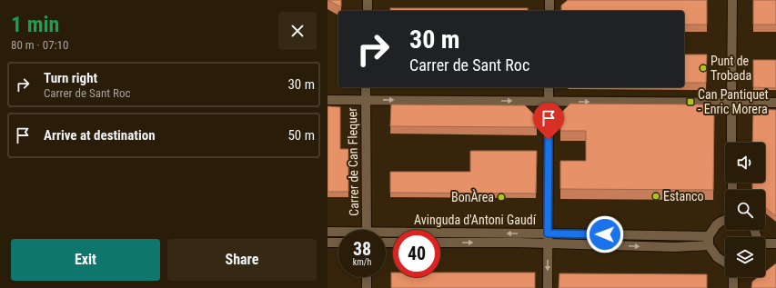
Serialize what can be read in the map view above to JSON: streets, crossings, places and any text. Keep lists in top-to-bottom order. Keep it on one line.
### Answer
{"streets":{"street":["Carrer de Can Flequer","Avinguda d'Antoni Gaudí"]},"places":{"other":["Punt de Trobada","Estanco","BonÀrea"],"transit":["Can Pantiquet - Enric Morera"]},"page":{"heading":["1 min","80 m · 07:10"],"turn":["30 m","Carrer de Sant Roc"],"list":[{"name":"Turn right","note":"Carrer de Sant Roc","value":"30 m"},{"name":"Arrive at destination","value":"50 m"}],"speed":"38 km/h","limit":"40","buttons":["Exit","Share"]}}
